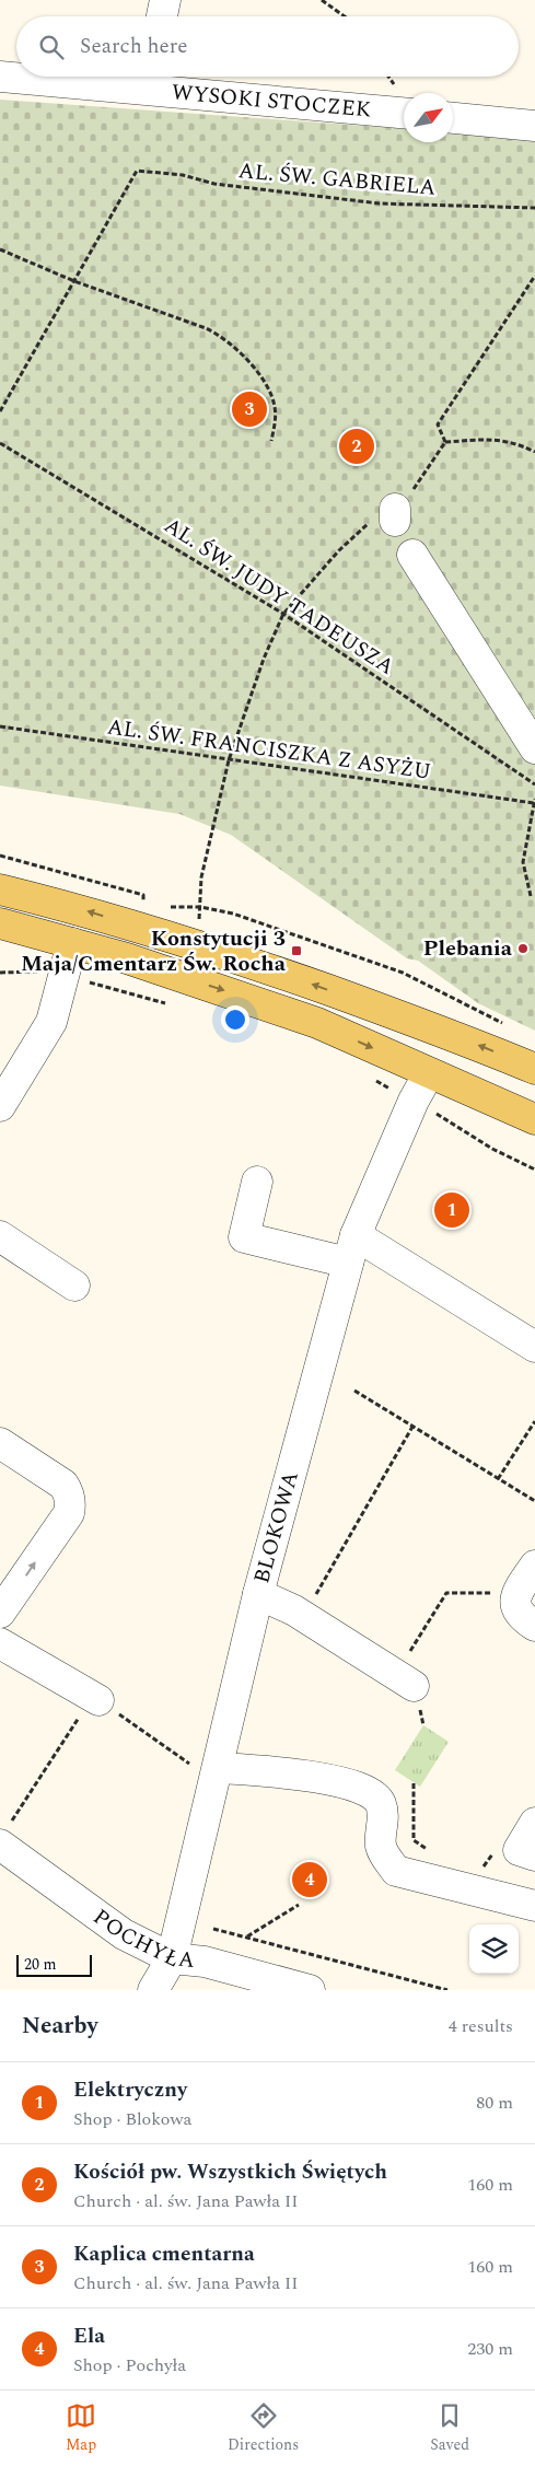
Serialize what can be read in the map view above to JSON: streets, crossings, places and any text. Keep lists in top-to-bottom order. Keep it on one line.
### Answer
{"streets":{"street":["WYSOKI STOCZEK","BLOKOWA","POCHYŁA"],"path":["AL. ŚW. GABRIELA","AL. ŚW. JUDY TADEUSZA","AL. ŚW. FRANCISZKA Z ASYŻU"]},"crossings":[["BLOKOWA","POCHYŁA"]],"places":{"other":["Plebania"],"transit":["Konstytucji 3 Maja/Cmentarz Św. Rocha"]},"scale_bar":"20 m","north":"top right","page":{"search":"Search here","pins":["3","2","1","4"],"scale":"20 m","heading":["Nearby","4 results"],"list":[{"mark":"1","name":"Elektryczny","note":"Shop · Blokowa","value":"80 m"},{"mark":"2","name":"Kościół pw. Wszystkich Świętych","note":"Church · al. św. Jana Pawła II","value":"160 m"},{"mark":"3","name":"Kaplica cmentarna","note":"Church · al. św. Jana Pawła II","value":"160 m"},{"mark":"4","name":"Ela","note":"Shop · Pochyła","value":"230 m"}],"nav":["Map","Directions","Saved"]}}
